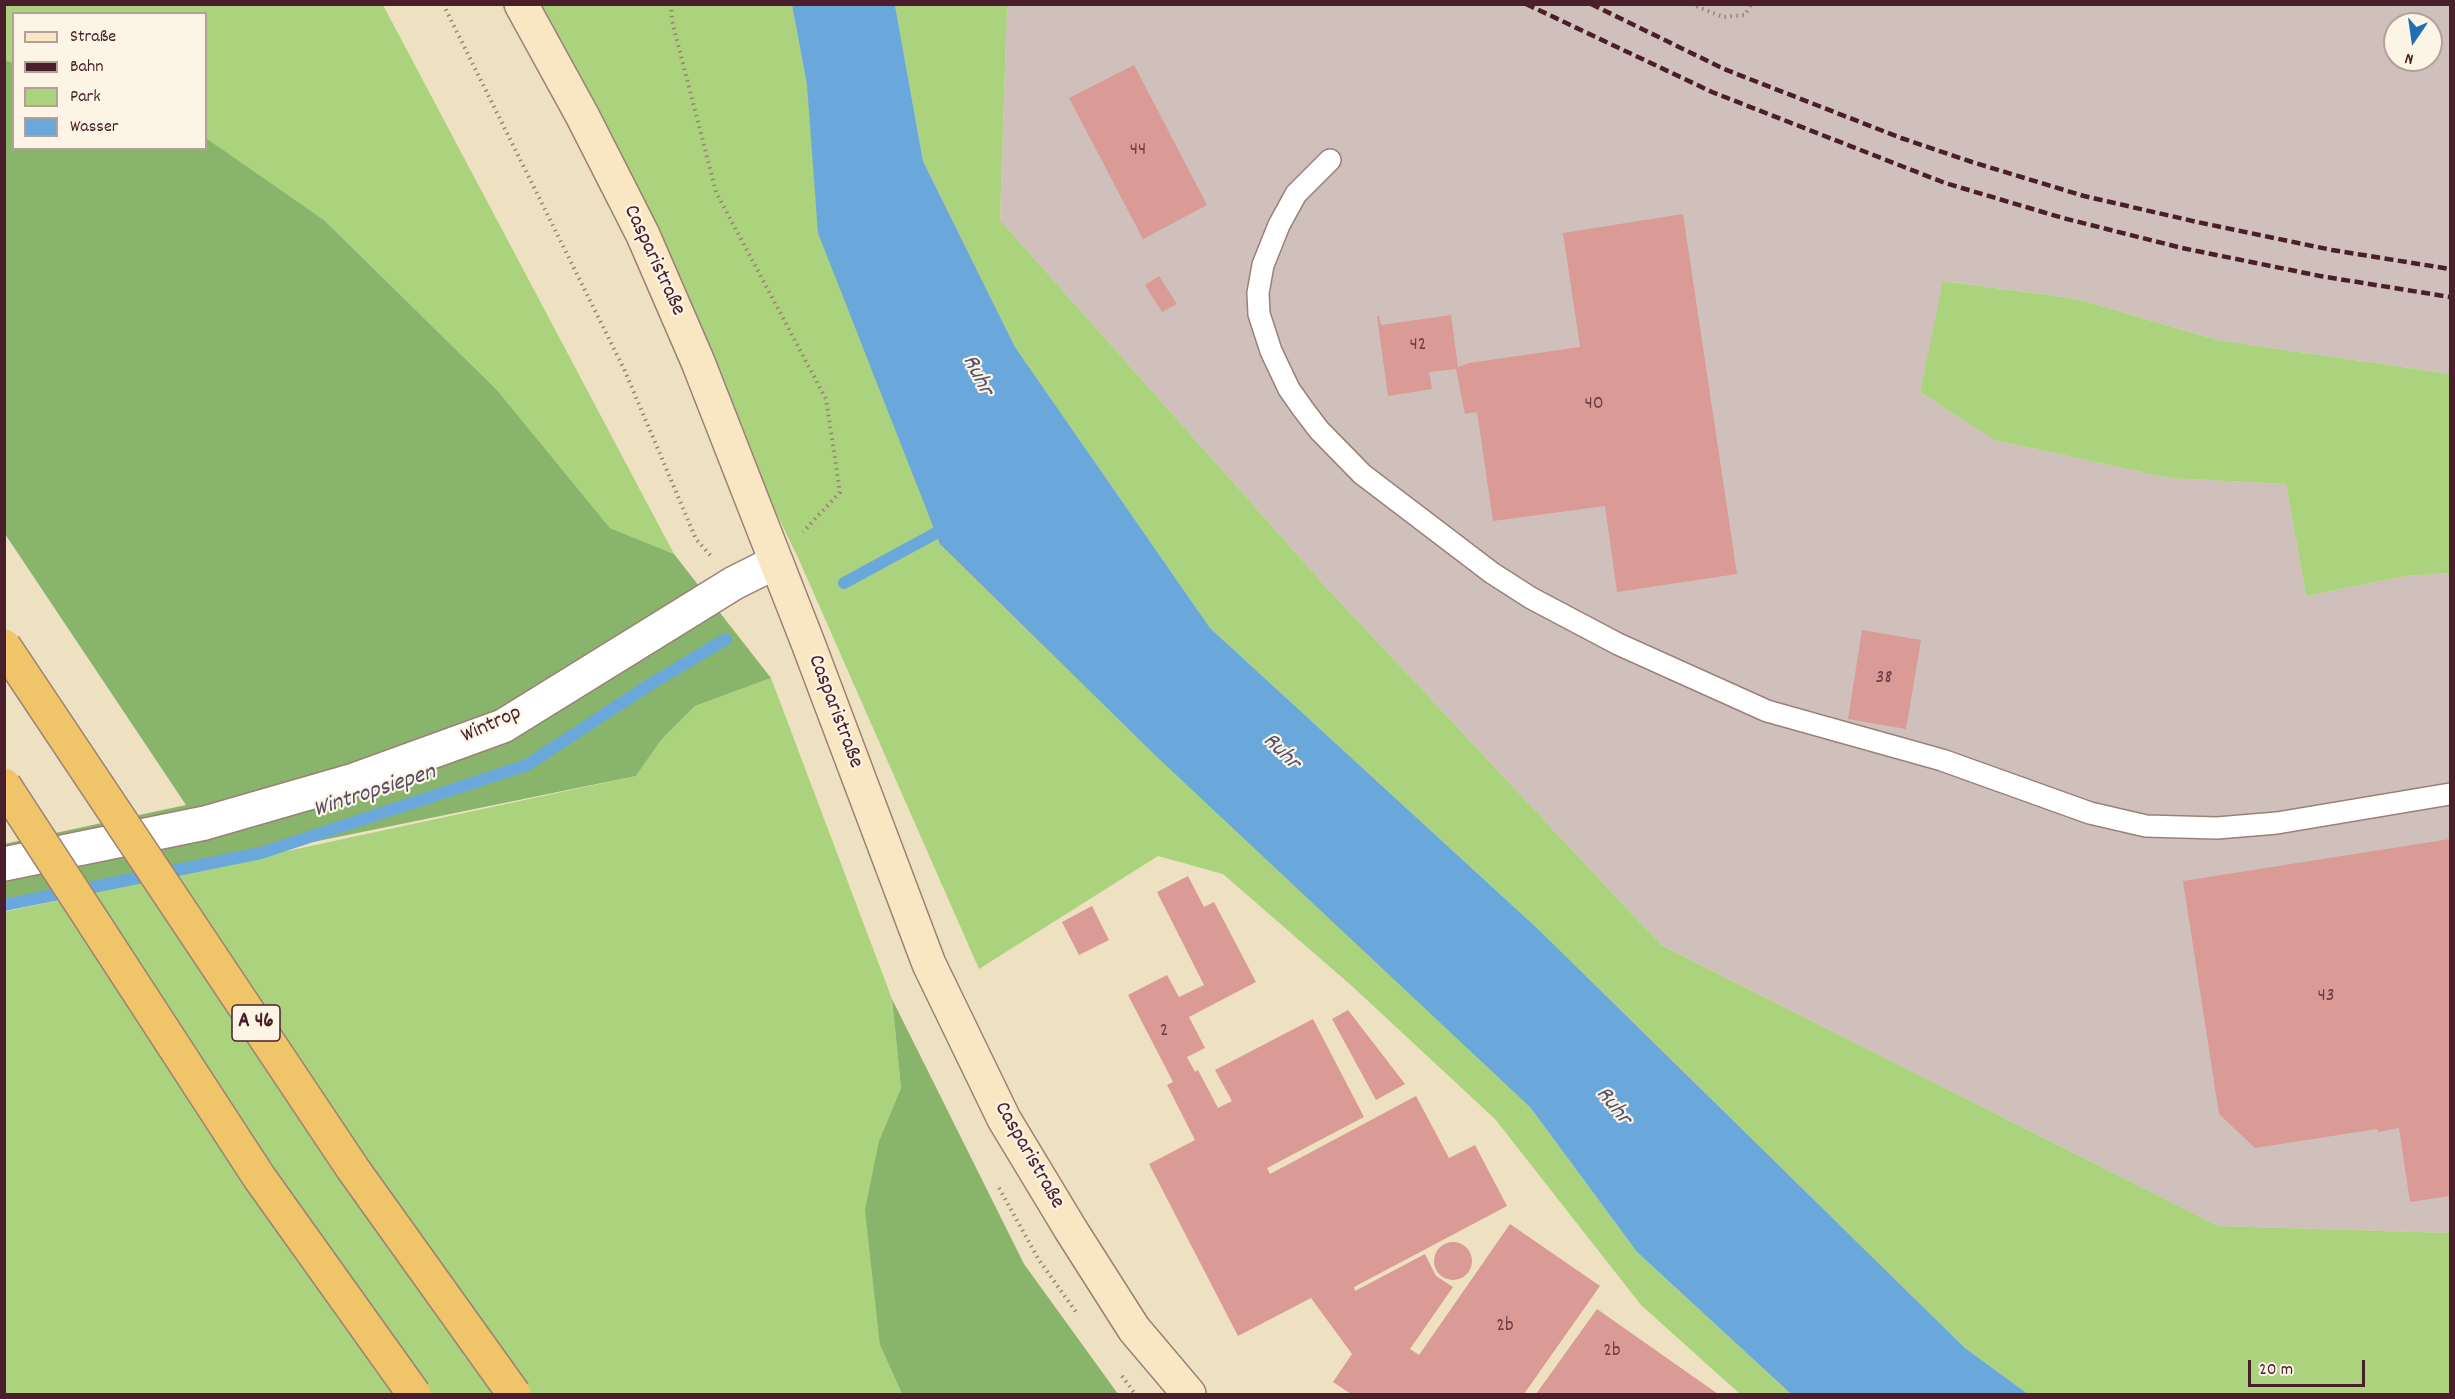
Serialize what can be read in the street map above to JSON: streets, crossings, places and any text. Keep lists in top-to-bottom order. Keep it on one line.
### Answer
{"streets":{"highway":["A 46"],"main road":["Casparistraße"],"street":["Wintrop"]},"crossings":[["Casparistraße","Wintrop"]],"water":["Ruhr","Wintropsiepen"],"house_numbers":["44","42","40","38","43","2","2b","2b"],"legend":["Straße","Bahn","Park","Wasser"],"scale_bar":"20 m","north":"bottom"}
